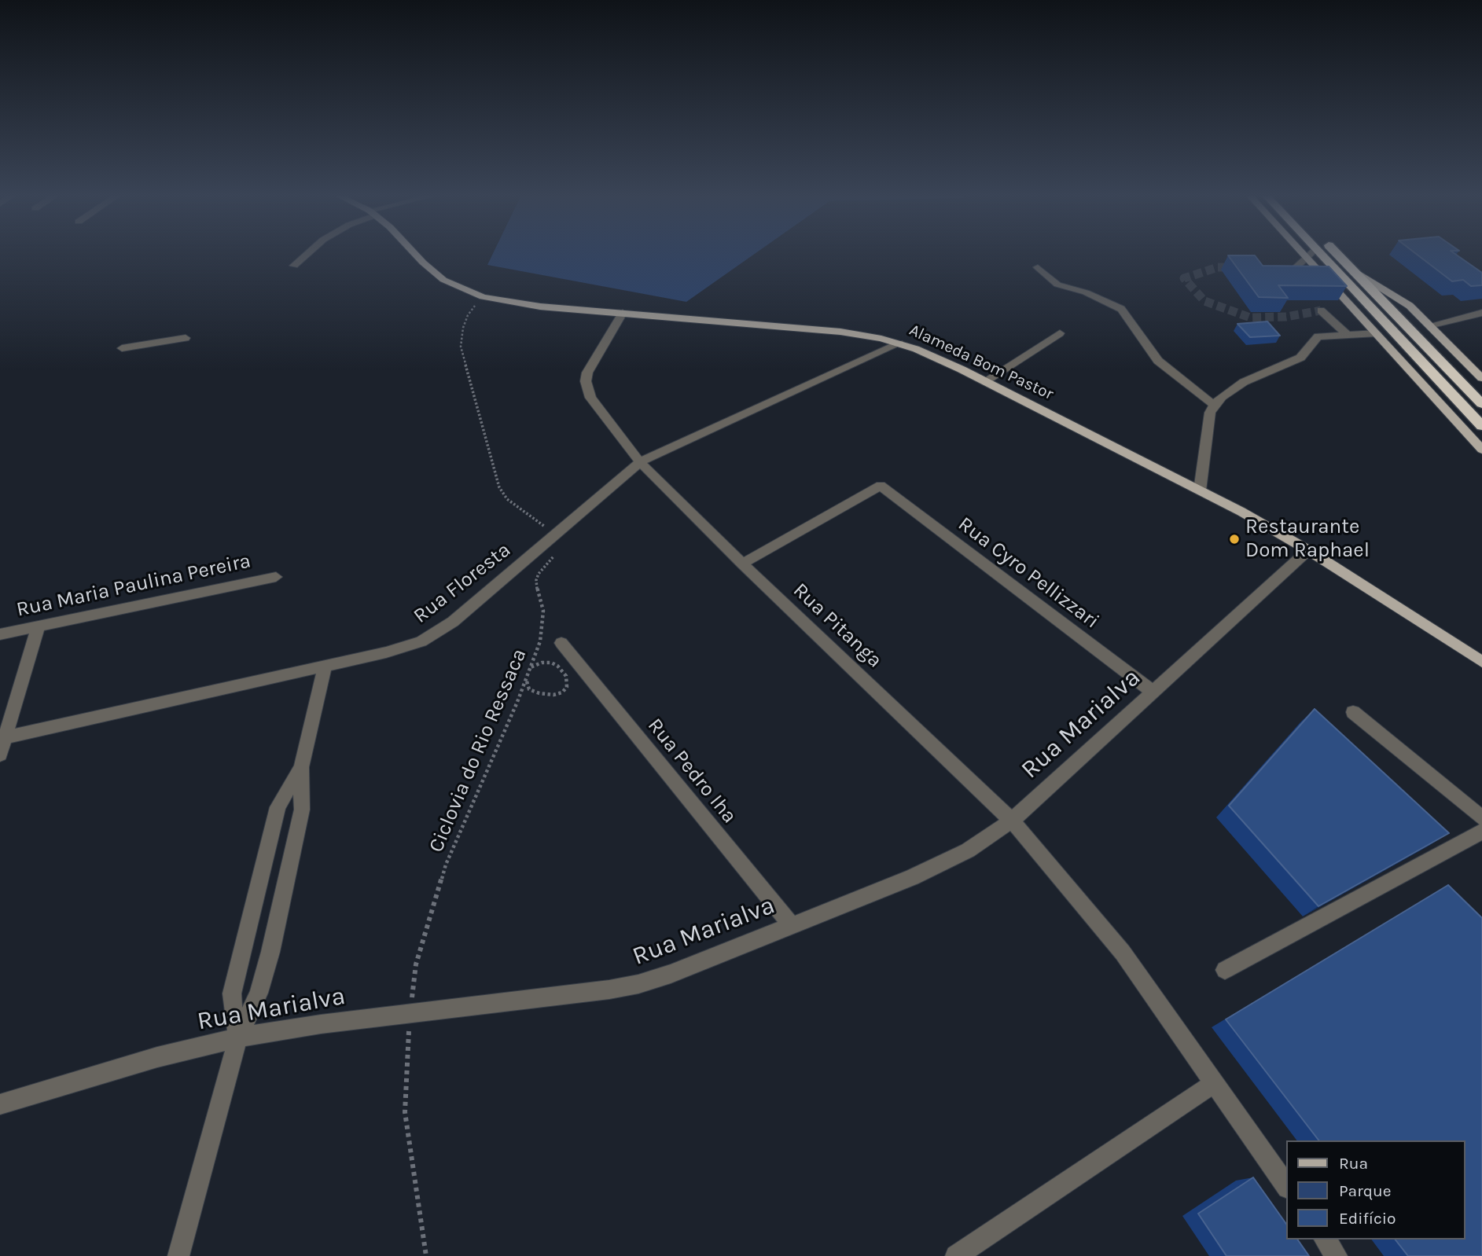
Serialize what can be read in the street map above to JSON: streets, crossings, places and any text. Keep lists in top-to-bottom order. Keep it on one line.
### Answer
{"streets":{"main road":["Alameda Bom Pastor"],"street":["Rua Cyro Pellizzari","Rua Floresta","Rua Maria Paulina Pereira","Rua Pitanga","Rua Marialva","Rua Pedro Iha"],"path":["Ciclovia do Rio Ressaca"]},"crossings":[["Alameda Bom Pastor","Rua Floresta"],["Alameda Bom Pastor","Rua Pitanga"],["Alameda Bom Pastor","Rua Marialva"],["Rua Cyro Pellizzari","Rua Pitanga"],["Rua Cyro Pellizzari","Rua Marialva"],["Rua Floresta","Rua Pitanga"],["Rua Floresta","Ciclovia do Rio Ressaca"],["Rua Pitanga","Rua Marialva"],["Rua Marialva","Ciclovia do Rio Ressaca"],["Rua Marialva","Rua Pedro Iha"]],"places":["Restaurante Dom Raphael"],"legend":["Rua","Parque","Edifício"]}
